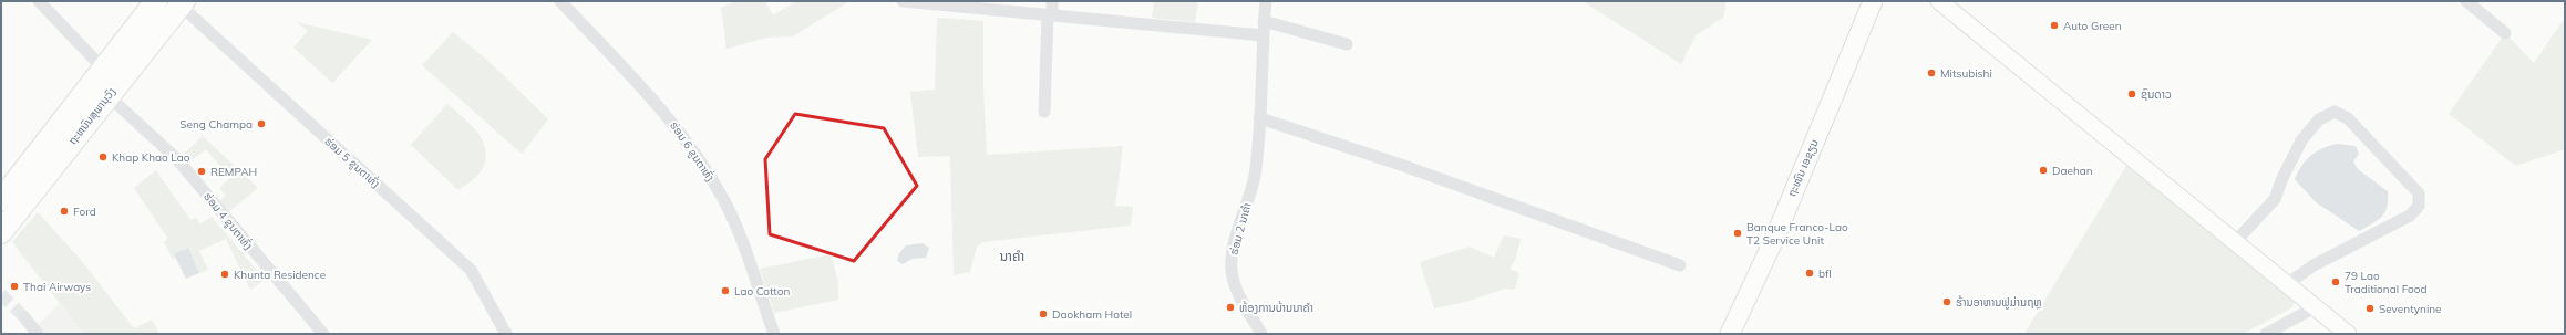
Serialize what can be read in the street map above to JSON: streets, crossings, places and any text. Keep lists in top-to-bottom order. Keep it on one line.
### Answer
{"streets":{"highway":["ຖະຫນົນສຸພານຸວົງ"],"main road":["ຖະໜົນ ເອຊຽນ"],"street":["ຮ່ອມ 6 ຂູນຕາທົ່ງ","ຮ່ອມ 5 ຂູນຕາທົ່ງ","ຮ່ອມ 4 ຂູນຕາທົ່ງ","ຮ່ອມ 2 ນາຄຳ"]},"crossings":[["ຖະຫນົນສຸພານຸວົງ","ຮ່ອມ 5 ຂູນຕາທົ່ງ"],["ຖະຫນົນສຸພານຸວົງ","ຮ່ອມ 4 ຂູນຕາທົ່ງ"]],"districts":["ນາຄຳ"],"places":["Auto Green","Mitsubishi","ຊົນດາວ","Seng Champa","Khap Khao Lao","Daehan","REMPAH","Ford","Banque Franco-Lao T2 Service Unit","bfl","Khunta Residence","79 Lao Traditional Food","Thai Airways","Lao Cotton","ຮ້ານອາຫານຟູມ່ານຖຫຼ","ຫ້ອງການບ້ານນາຄໍາ","Seventynine","Daokham Hotel"]}
